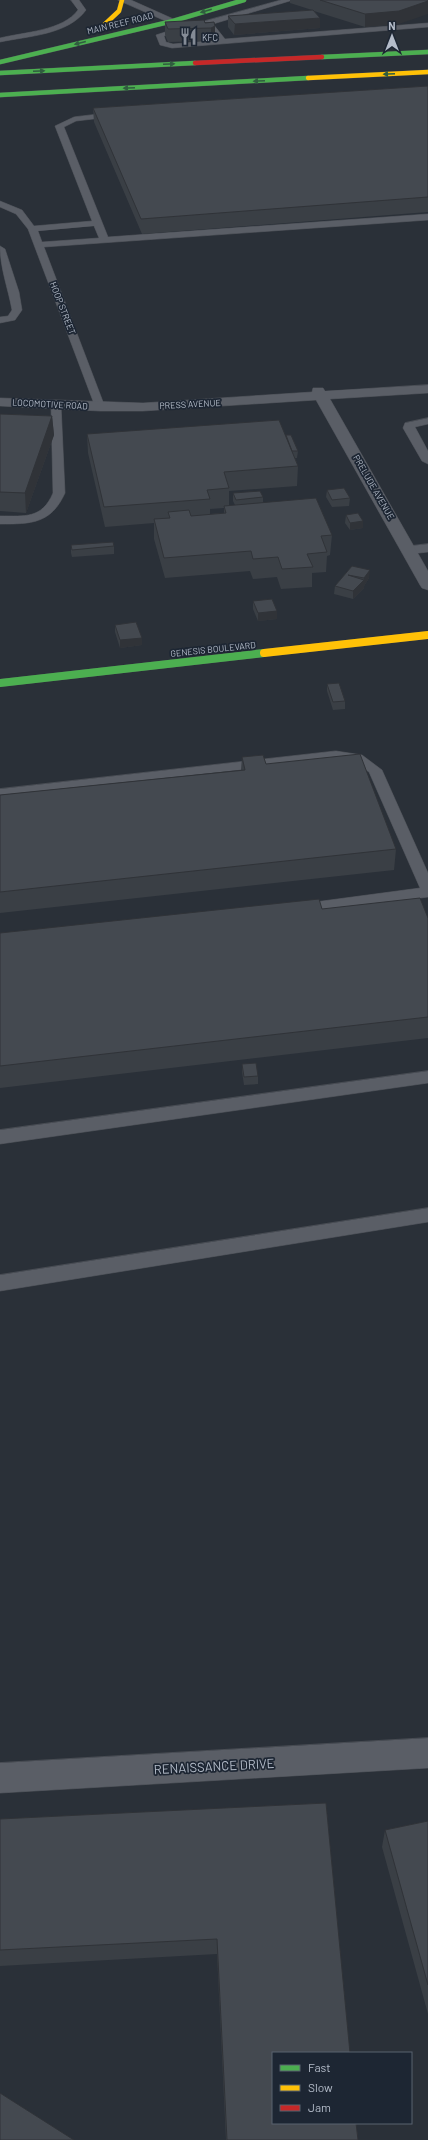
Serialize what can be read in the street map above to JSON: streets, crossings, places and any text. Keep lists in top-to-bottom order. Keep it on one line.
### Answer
{"streets":{"main road":["MAIN REEF ROAD","GENESIS BOULEVARD"],"street":["LOCOMOTIVE ROAD","PRESS AVENUE","PRELUDE AVENUE","RENAISSANCE DRIVE"],"lane":["HOOP STREET"]},"crossings":[["HOOP STREET","LOCOMOTIVE ROAD"],["HOOP STREET","PRESS AVENUE"],["LOCOMOTIVE ROAD","PRESS AVENUE"],["PRESS AVENUE","PRELUDE AVENUE"]],"places":{"restaurant":["KFC"]},"legend":["Fast","Slow","Jam"],"north":"top"}
